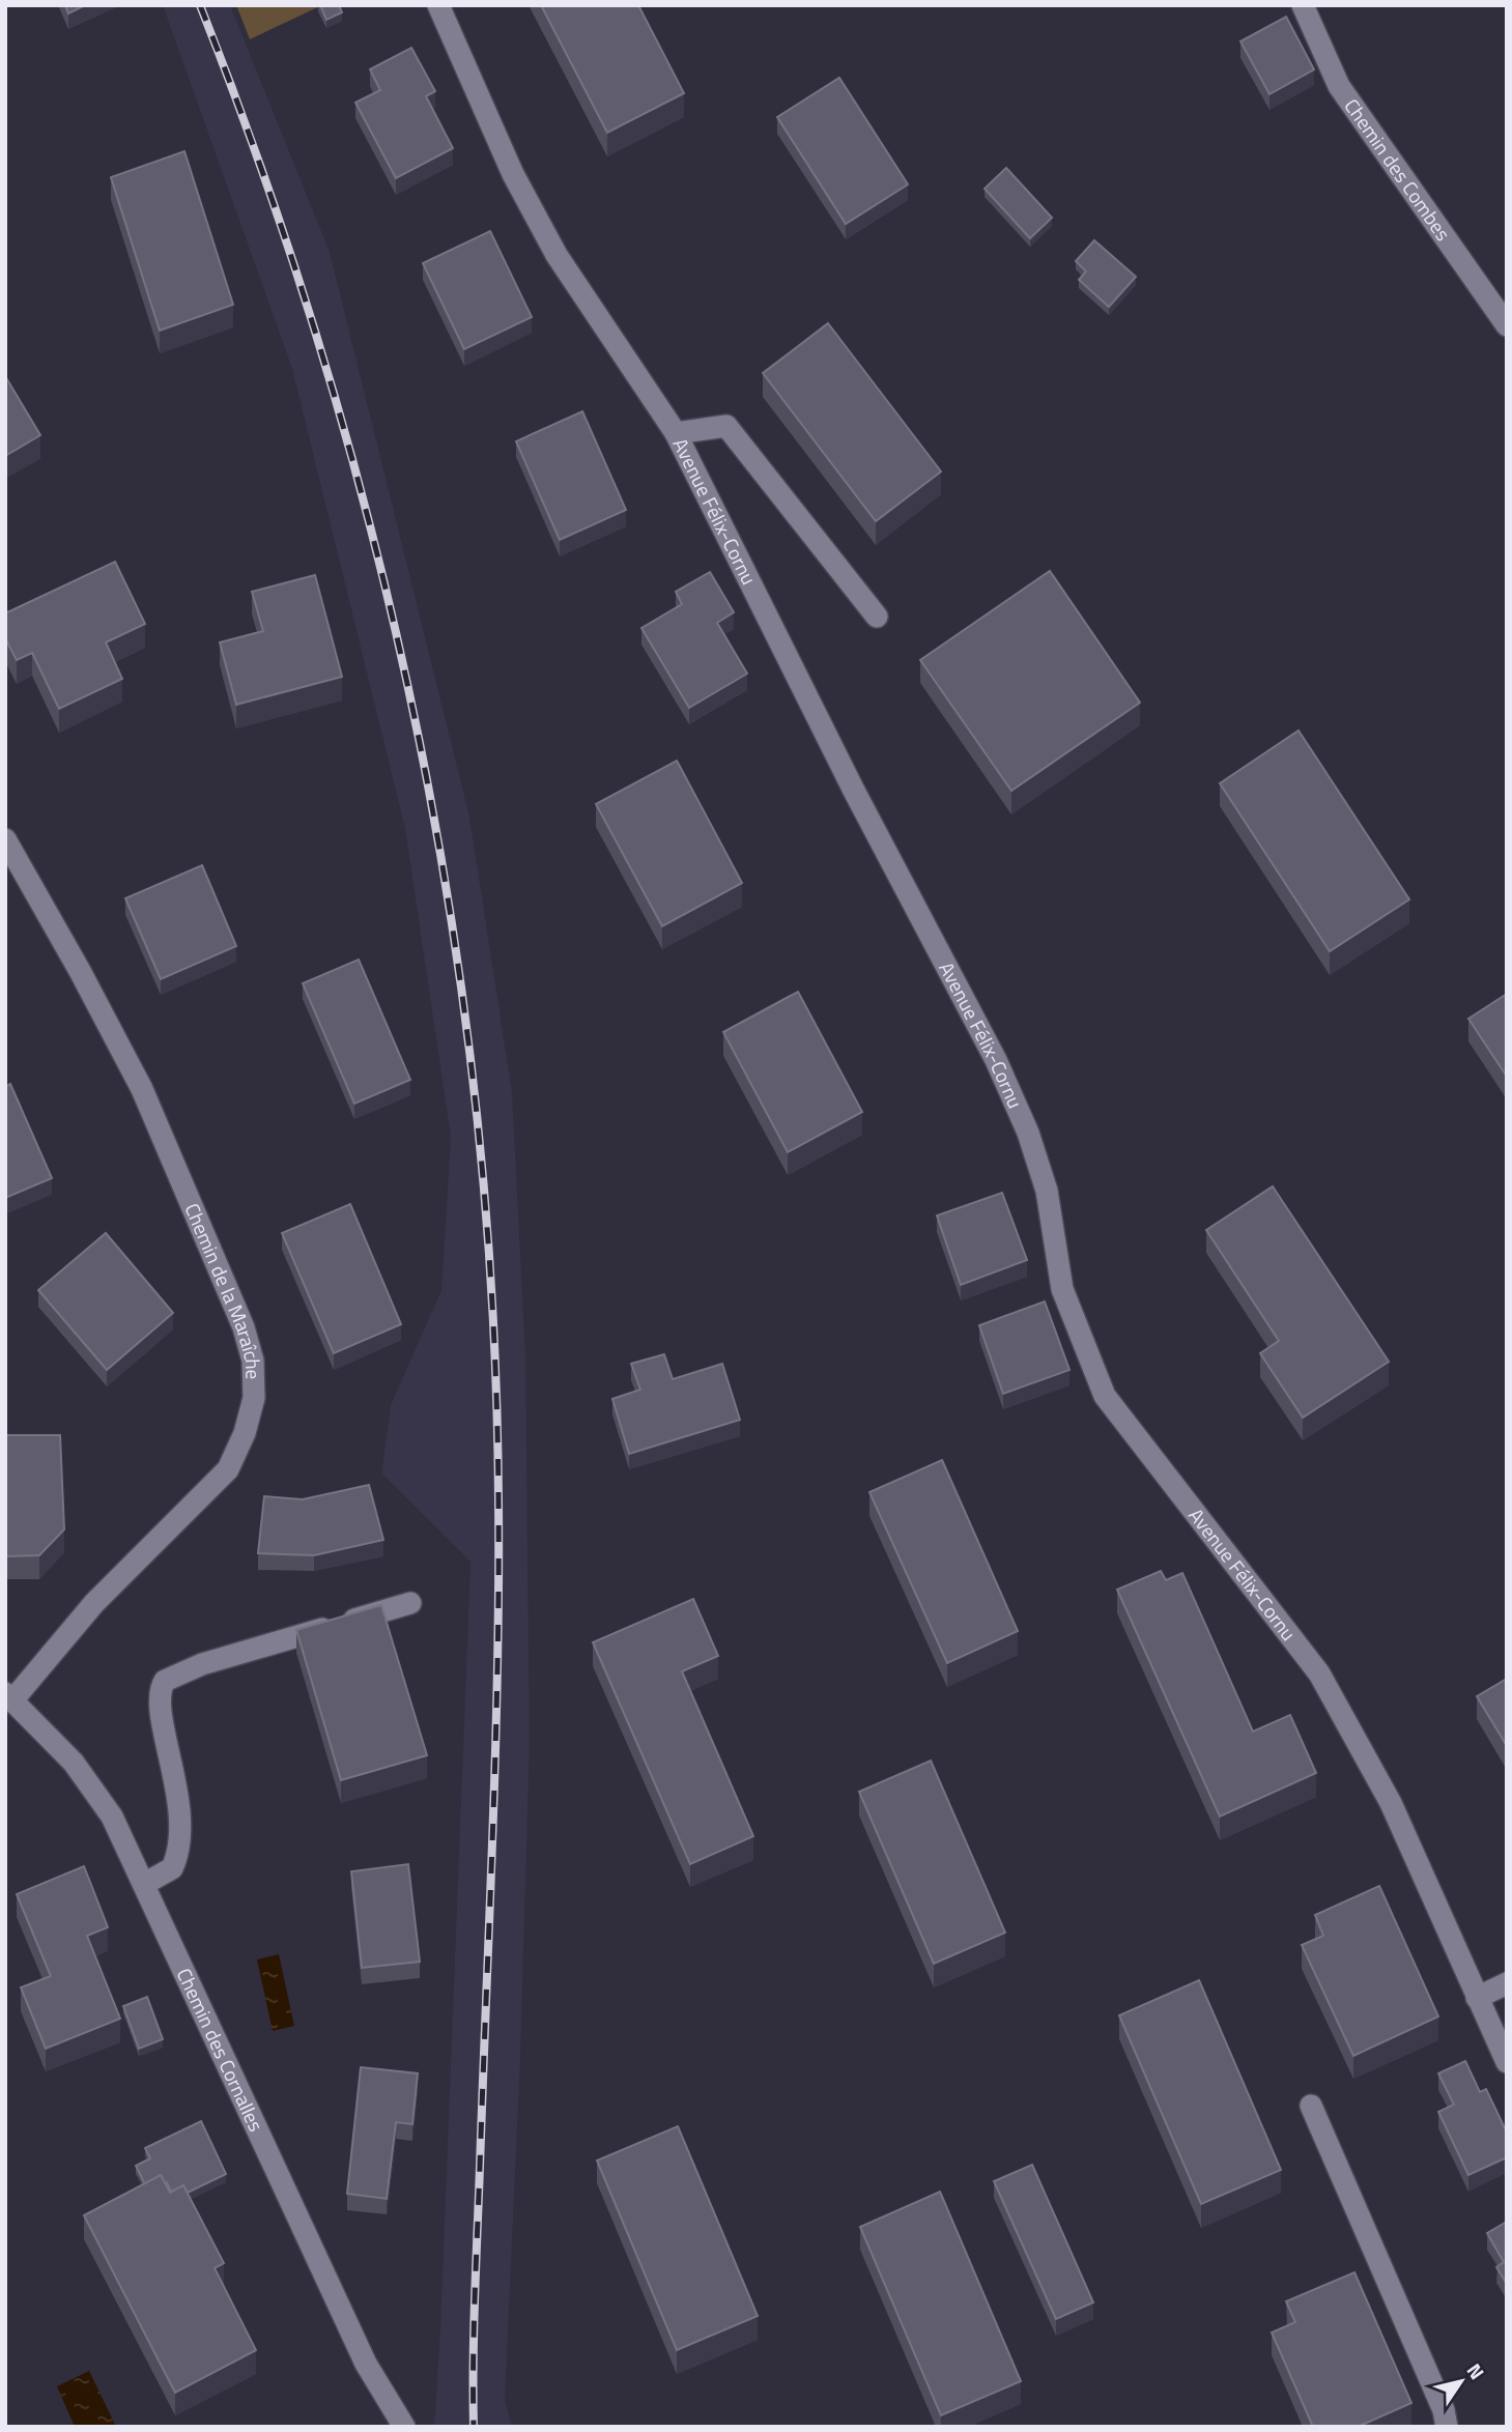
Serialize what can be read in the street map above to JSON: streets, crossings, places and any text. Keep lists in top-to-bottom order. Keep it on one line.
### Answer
{"streets":{"street":["Chemin des Combes","Avenue Félix-Cornu","Chemin de la Maraîche","Chemin des Cornalles"]},"crossings":[["Chemin de la Maraîche","Chemin des Cornalles"]],"north":"top right"}
